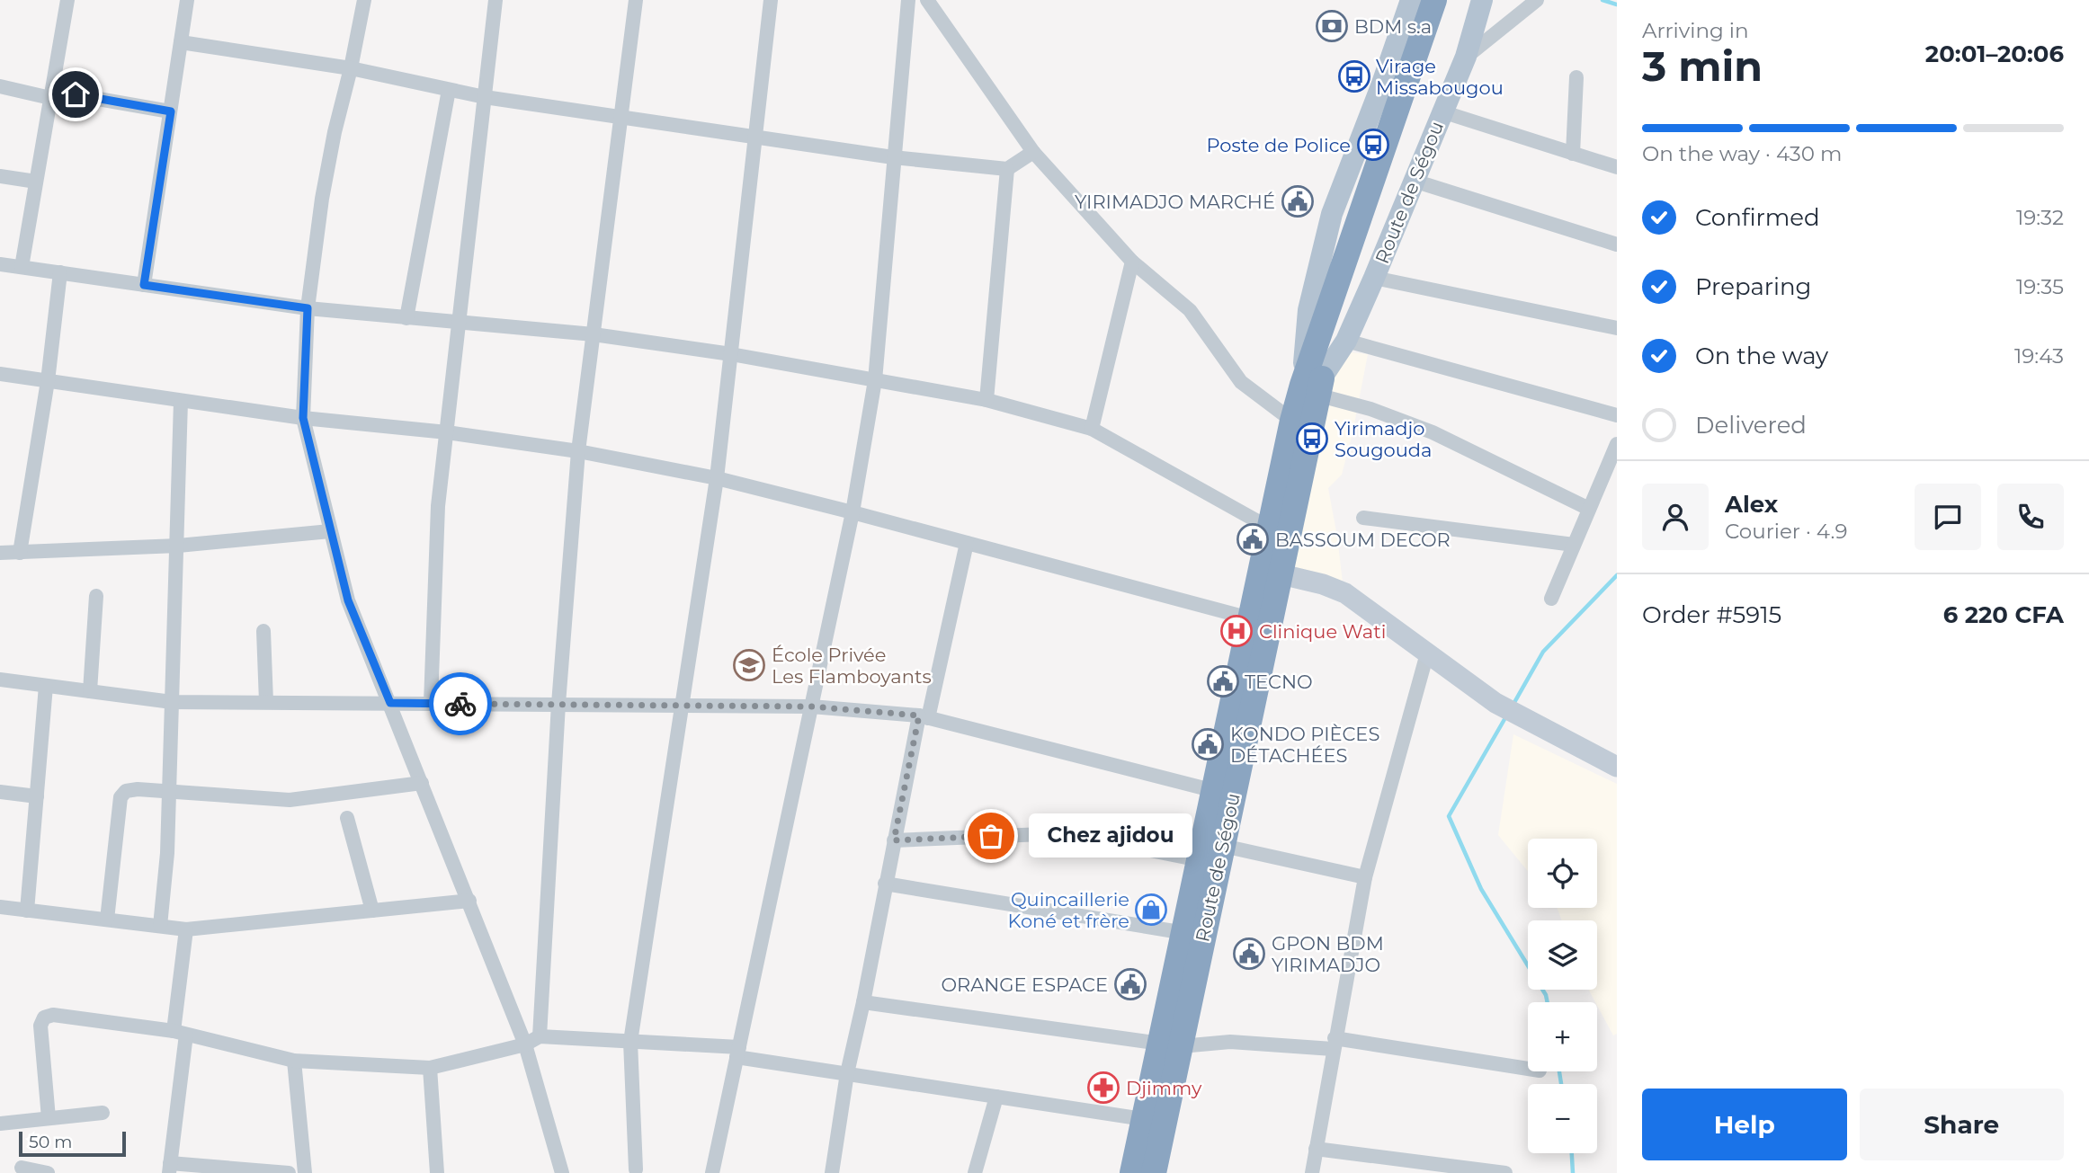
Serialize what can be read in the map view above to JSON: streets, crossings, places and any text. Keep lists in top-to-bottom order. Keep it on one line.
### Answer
{"streets":{"highway":["Route de Ségou"]},"places":{"bank":["BDM s.a"],"bus stop":["Virage Missabougou","Poste de Police","Yirimadjo Sougouda"],"public building":["YIRIMADJO MARCHÉ","BASSOUM DECOR","TECNO","KONDO PIÈCES DÉTACHÉES","GPON BDM YIRIMADJO","ORANGE ESPACE"],"hospital":["Clinique Wati"],"school or university":["École Privée Les Flamboyants"],"other":["Chez ajidou"],"shop":["Quincaillerie Koné et frère"],"pharmacy":["Djimmy"]},"scale_bar":"50 m","page":{"heading":["3 min","Arriving in","20:01–20:06"],"panel":["Alex","Courier · 4.9","Order #5915","6 220 CFA"],"bar":"On the way · 430 m","list":[["Confirmed","19:32"],["Preparing","19:35"],["On the way","19:43"],"Delivered"],"bubble":"Chez ajidou","map_buttons":["+","−"],"buttons":["Help","Share"],"scale":"50 m"}}
